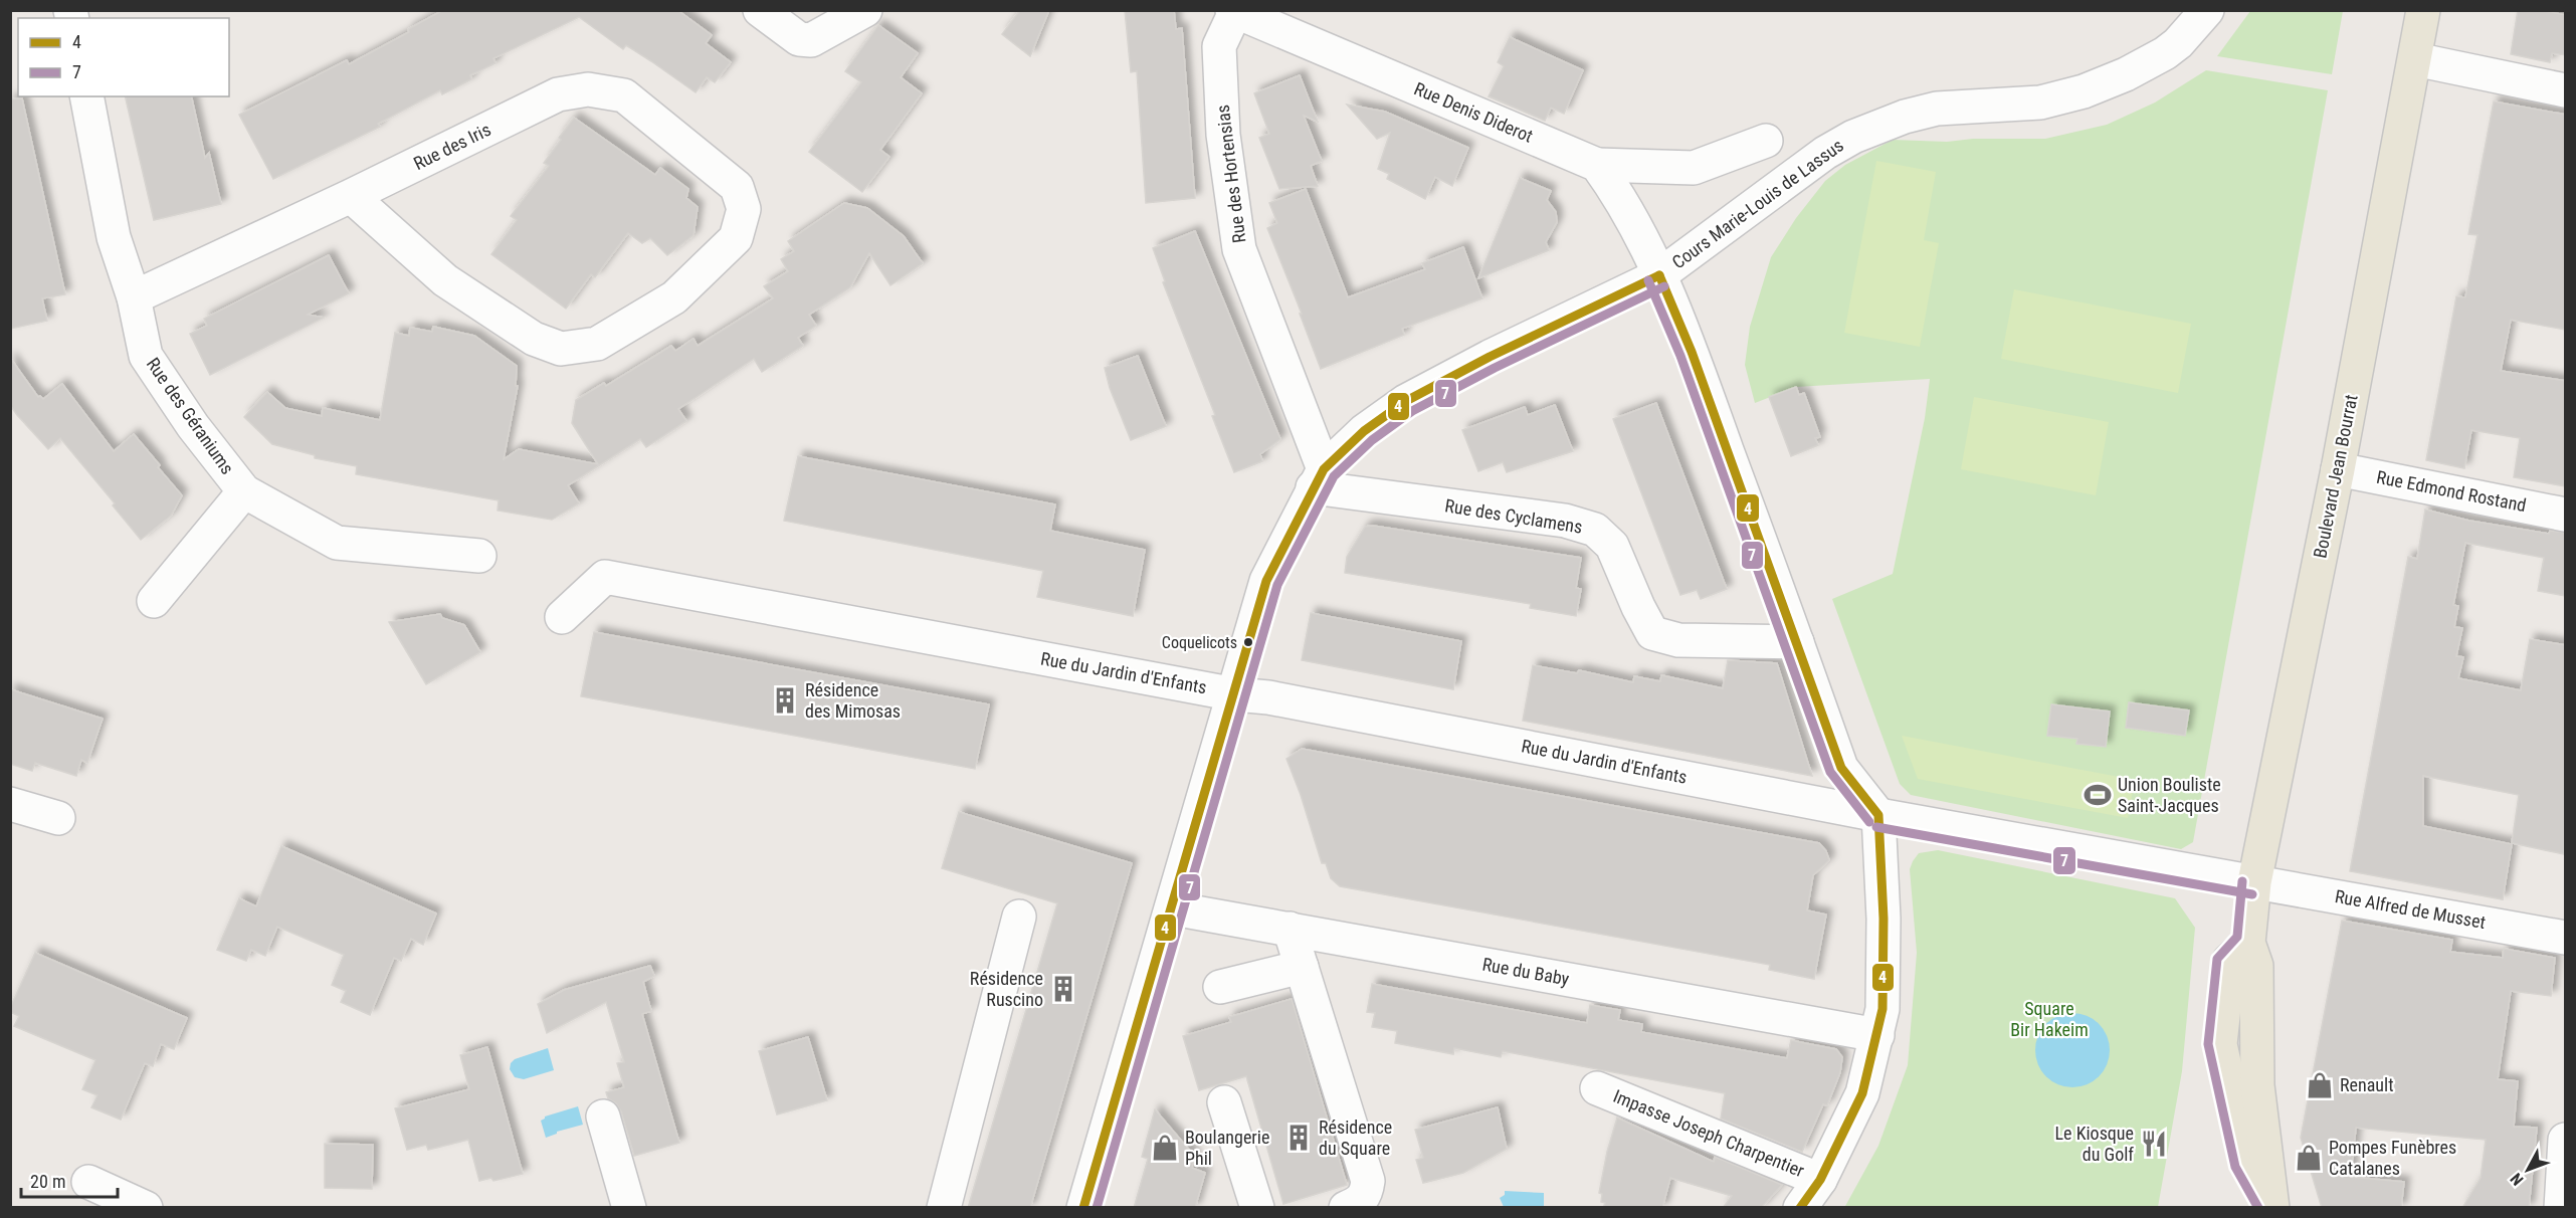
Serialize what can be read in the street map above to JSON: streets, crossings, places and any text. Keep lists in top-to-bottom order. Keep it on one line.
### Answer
{"streets":{"main road":["Boulevard Jean Bourrat"],"street":["Rue Denis Diderot","Rue des Iris","Rue des Hortensias","Cours Marie-Louis de Lassus","Rue des Géraniums","Rue Edmond Rostand","Rue des Cyclamens","Rue du Jardin d'Enfants","Rue Alfred de Musset","Rue du Baby","Impasse Joseph Charpentier"]},"crossings":[["Rue Denis Diderot","Rue des Hortensias"],["Rue des Iris","Rue des Géraniums"],["Rue des Hortensias","Rue des Cyclamens"],["Cours Marie-Louis de Lassus","Rue des Cyclamens"],["Cours Marie-Louis de Lassus","Rue du Jardin d'Enfants"],["Boulevard Jean Bourrat","Rue Edmond Rostand"],["Boulevard Jean Bourrat","Rue du Jardin d'Enfants"],["Boulevard Jean Bourrat","Rue Alfred de Musset"],["Rue du Jardin d'Enfants","Rue Alfred de Musset"]],"parks":["Square Bir Hakeim"],"places":{"other":["Coquelicots"],"building":["Résidence des Mimosas","Résidence Ruscino","Résidence du Square"],"sports":["Union Bouliste Saint-Jacques"],"shop":["Renault","Boulangerie Phil","Pompes Funèbres Catalanes"],"restaurant":["Le Kiosque du Golf"]},"lines":["transit line 4","transit line 7"],"legend":["4","7"],"scale_bar":"20 m","north":"bottom left"}
